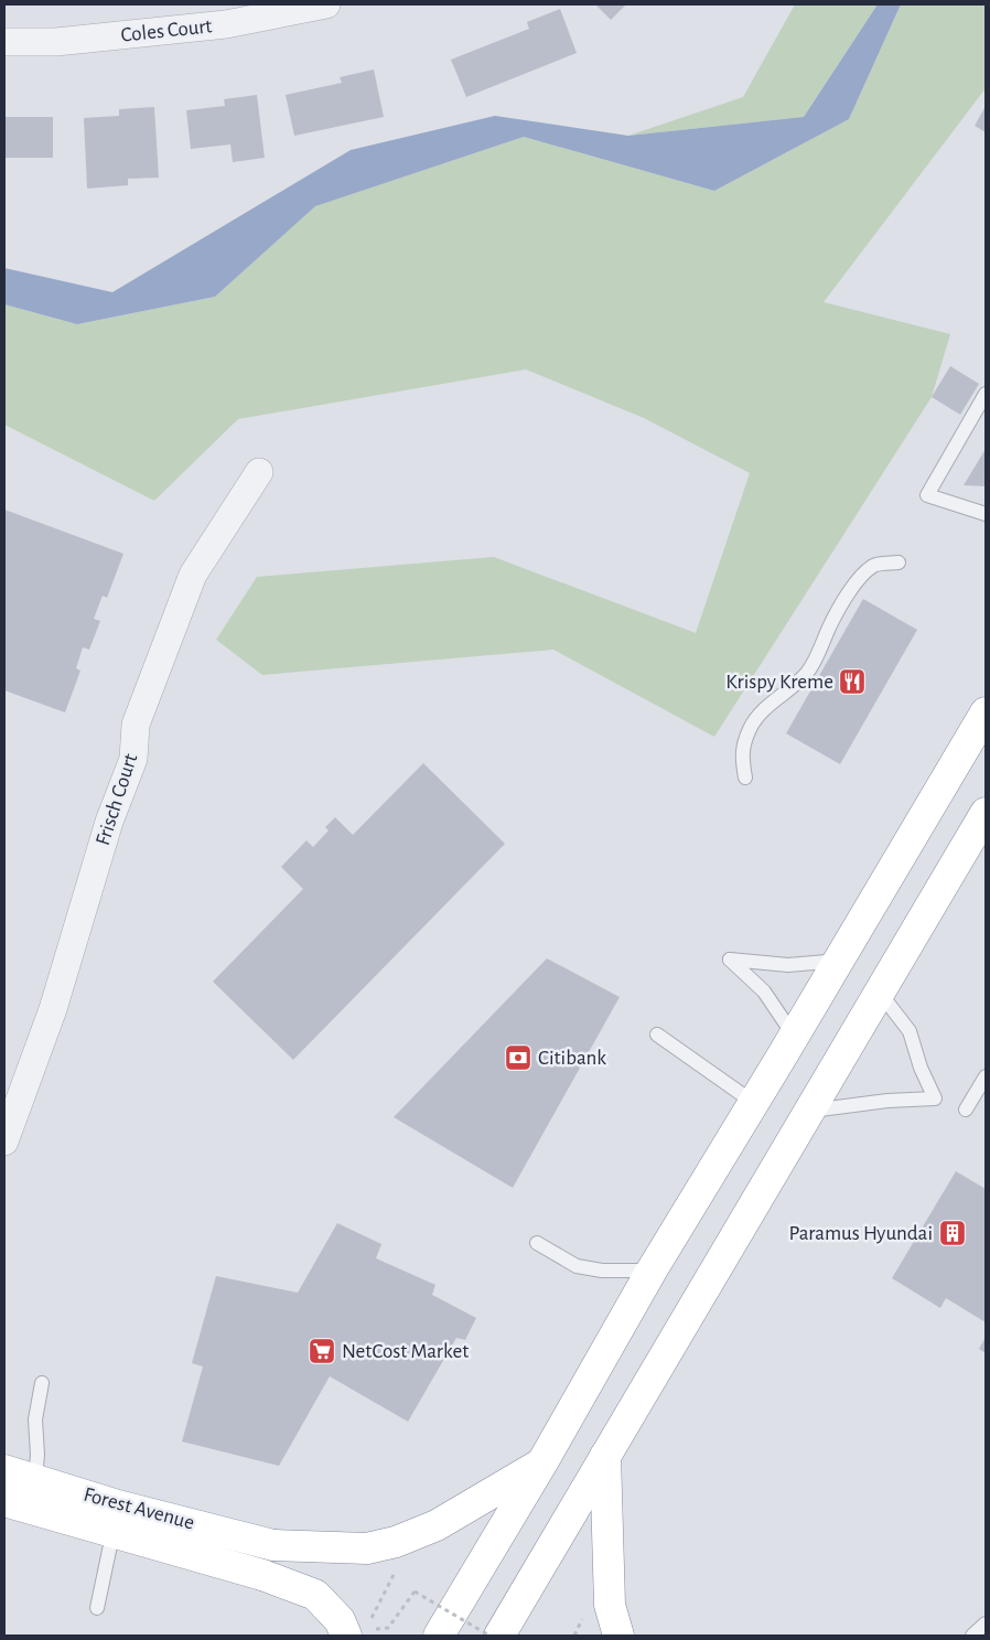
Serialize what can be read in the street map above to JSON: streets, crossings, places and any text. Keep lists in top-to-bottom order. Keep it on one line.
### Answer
{"streets":{"main road":["Forest Avenue"],"street":["Coles Court","Frisch Court"]},"places":{"restaurant":["Krispy Kreme"],"bank":["Citibank"],"building":["Paramus Hyundai"],"supermarket":["NetCost Market"]}}
